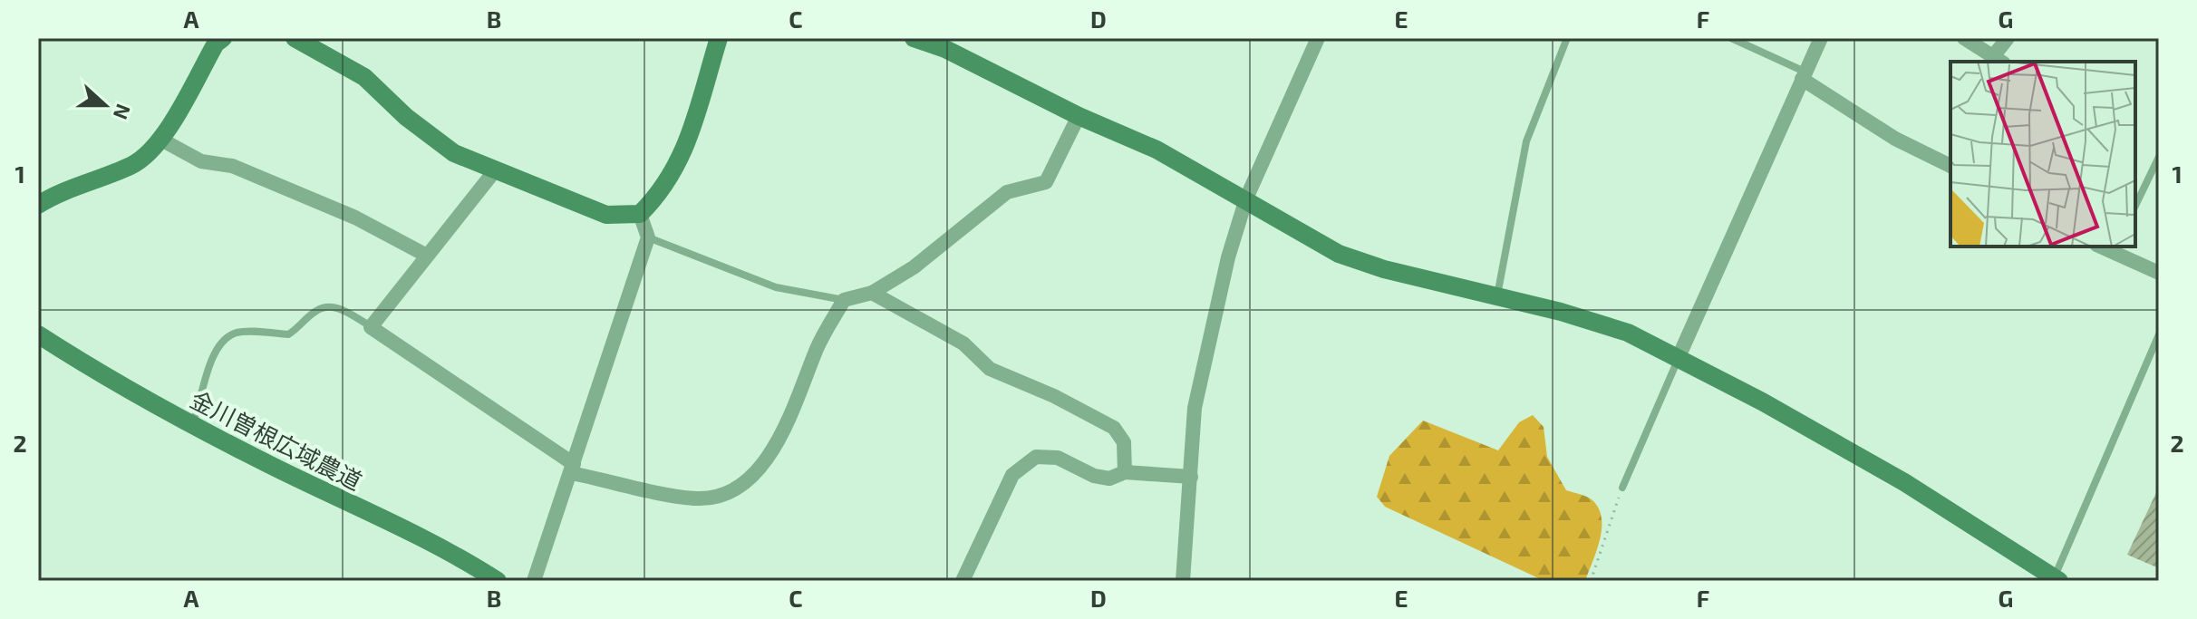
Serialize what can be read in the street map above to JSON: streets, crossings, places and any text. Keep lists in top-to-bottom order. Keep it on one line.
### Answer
{"streets":{"street":["金川曽根広域農道"]},"north":"right","grid":{"columns":["A","B","C","D","E","F","G"],"rows":["1","2"]}}
